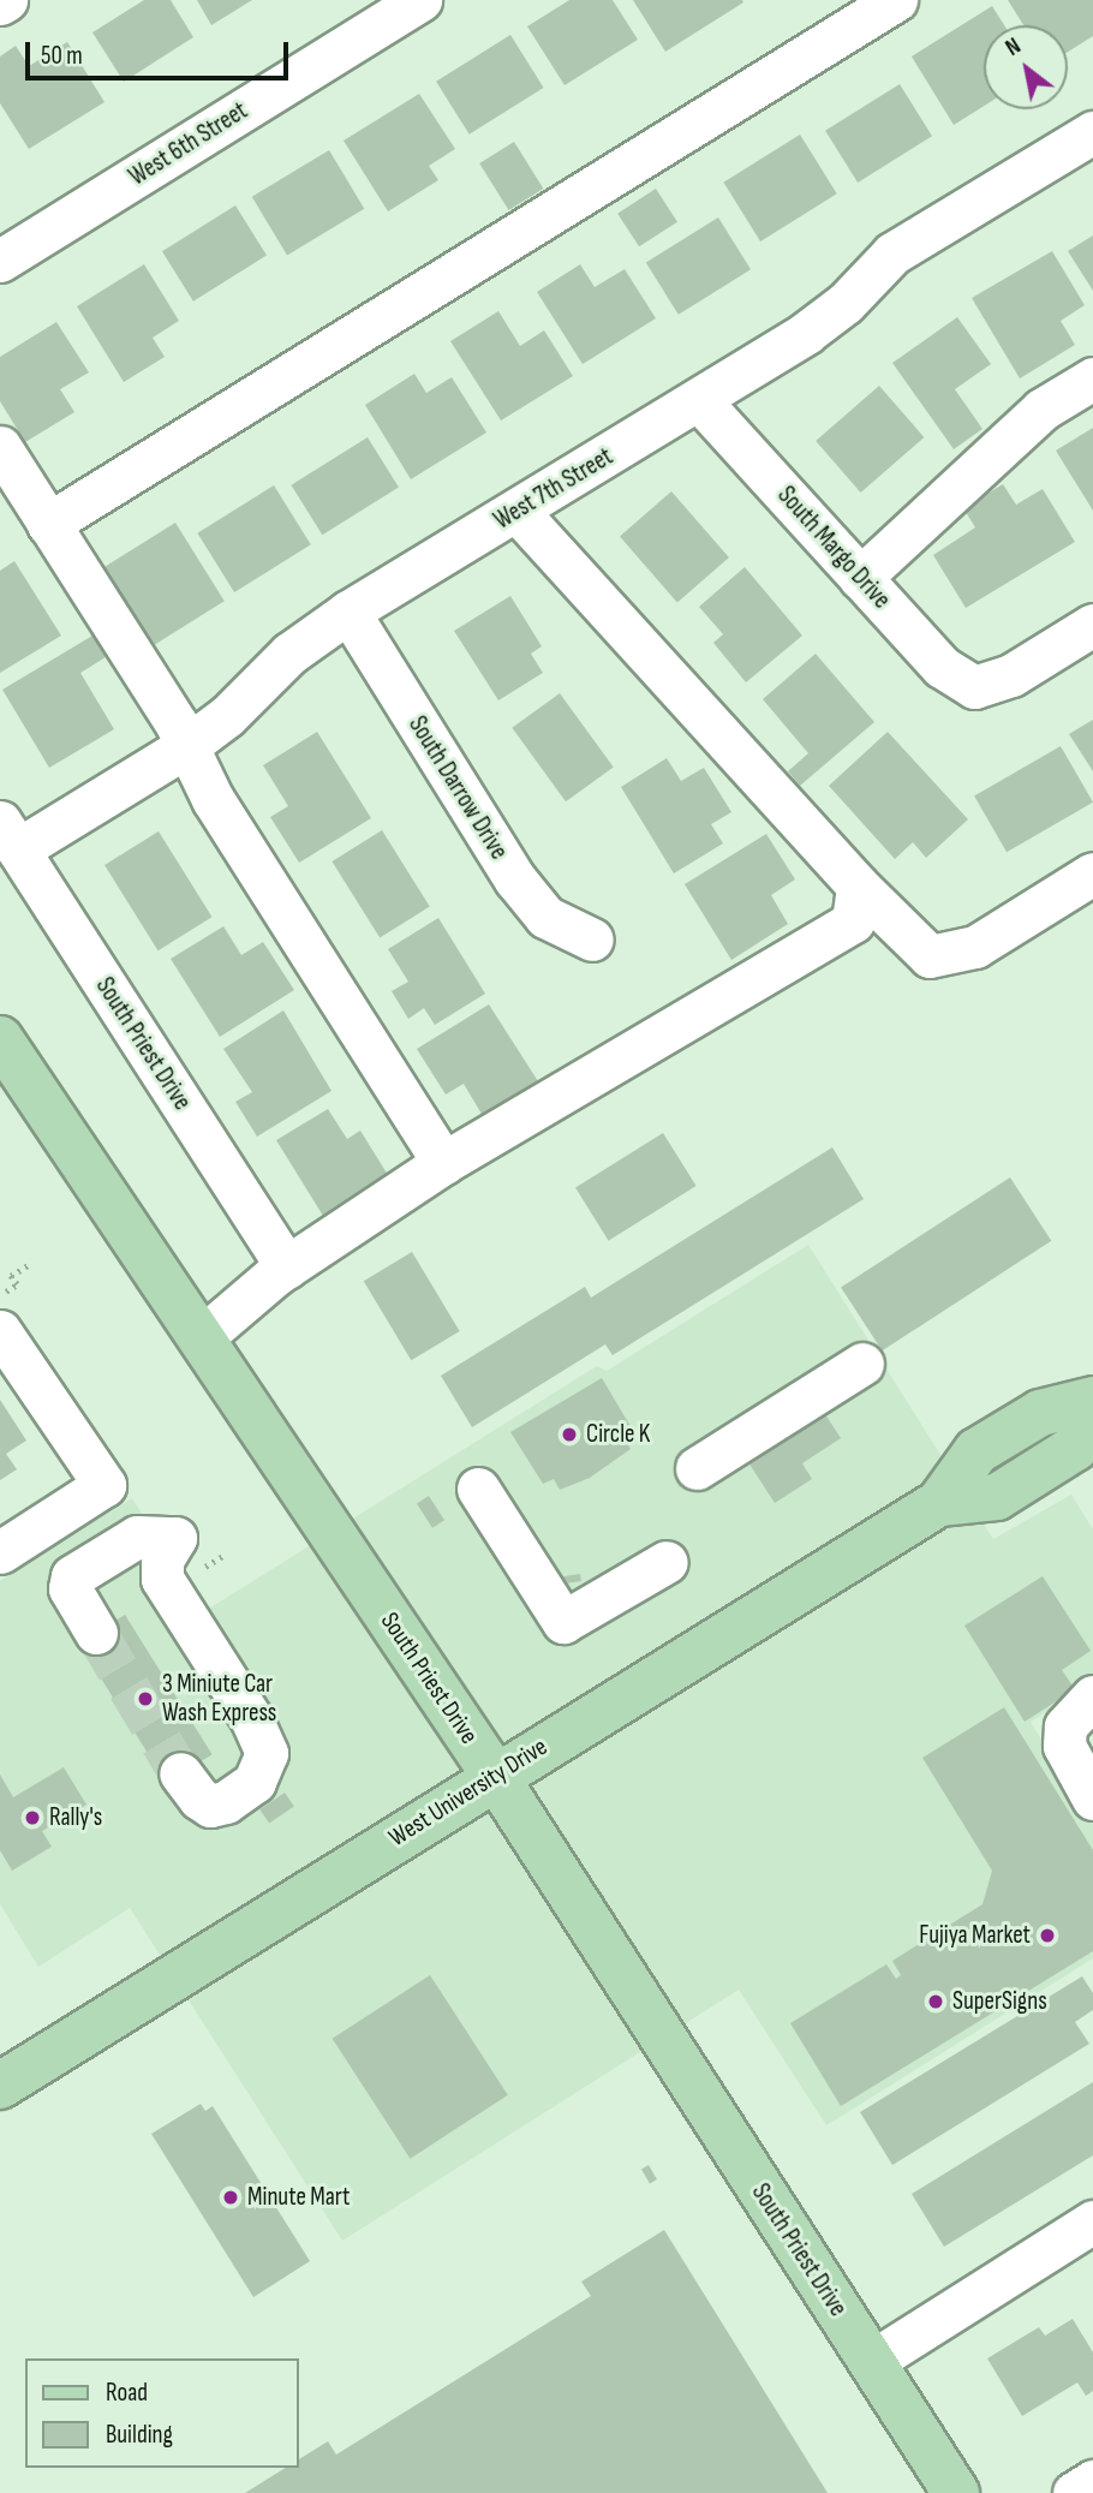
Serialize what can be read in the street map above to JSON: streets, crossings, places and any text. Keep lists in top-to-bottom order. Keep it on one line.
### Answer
{"streets":{"main road":["South Priest Drive","West University Drive"],"street":["West 6th Street","West 7th Street","South Margo Drive","South Darrow Drive"]},"crossings":[["West 7th Street","South Margo Drive"],["West 7th Street","South Darrow Drive"],["West 7th Street","South Priest Drive"],["South Priest Drive","West University Drive"]],"places":["Circle K","3 Miniute Car Wash Express","Rally's","Fujiya Market","SuperSigns","Minute Mart"],"legend":["Road","Building"],"scale_bar":"50 m","north":"top left"}
